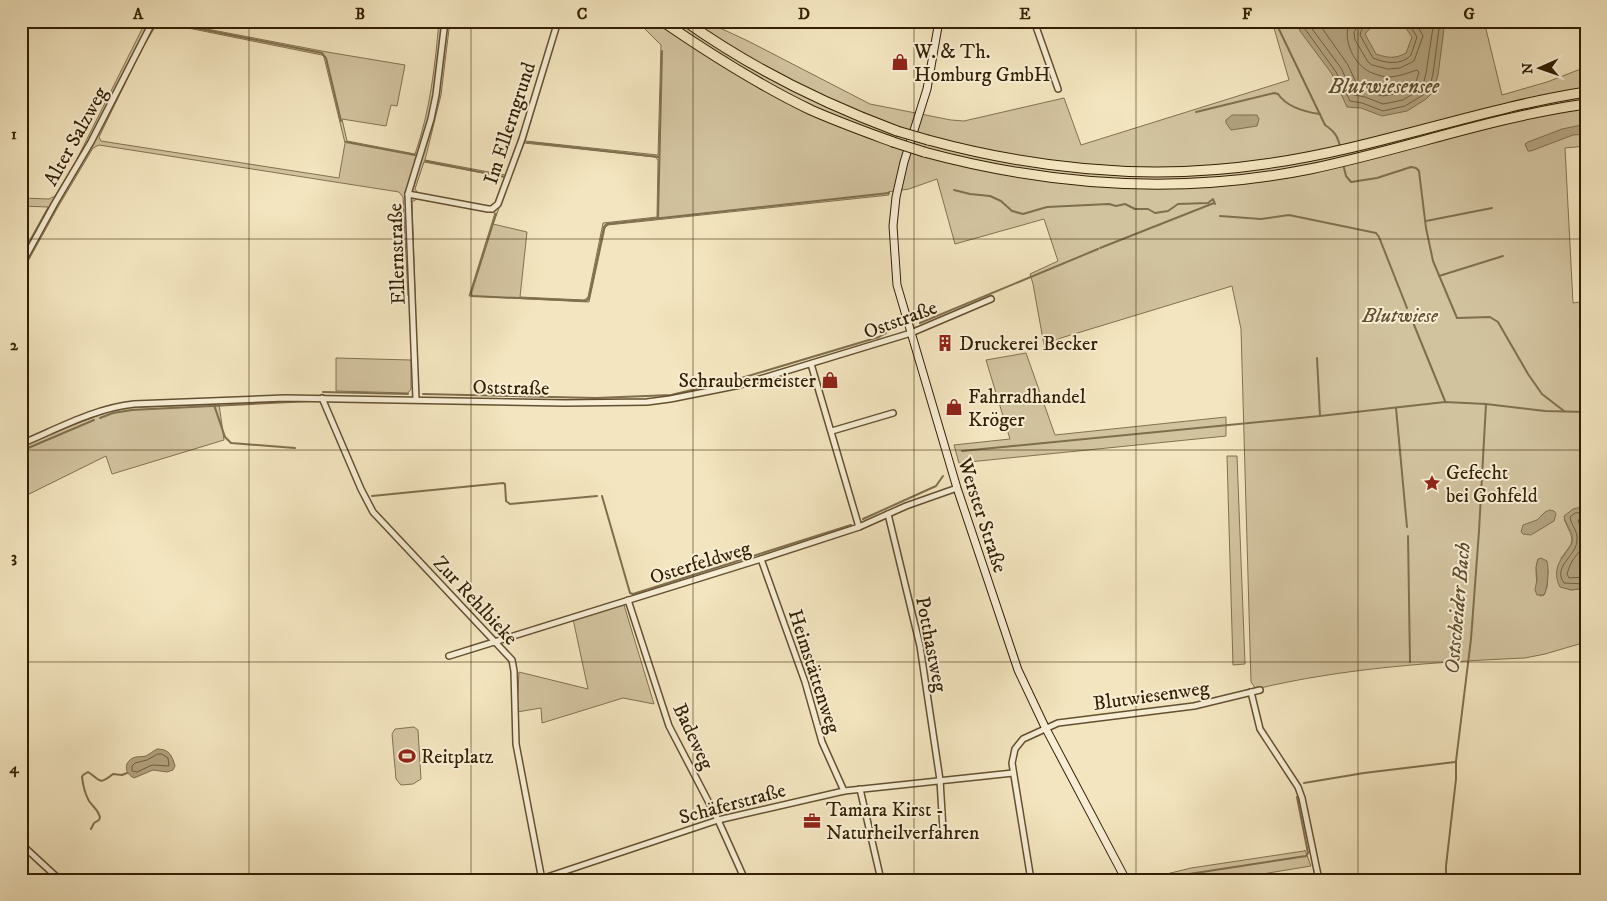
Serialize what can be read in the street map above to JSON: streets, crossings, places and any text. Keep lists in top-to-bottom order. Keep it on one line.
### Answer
{"streets":{"main road":["Werster Straße"],"street":["Im Ellerngrund","Alter Salzweg","Ellernstraße","Oststraße","Osterfeldweg","Zur Rehlbieke","Potthastweg","Heimstättenweg","Blutwiesenweg","Badeweg","Schäferstraße"]},"crossings":[["Im Ellerngrund","Ellernstraße"],["Ellernstraße","Oststraße"],["Oststraße","Werster Straße"],["Oststraße","Zur Rehlbieke"],["Werster Straße","Osterfeldweg"],["Werster Straße","Blutwiesenweg"],["Osterfeldweg","Zur Rehlbieke"],["Osterfeldweg","Potthastweg"],["Osterfeldweg","Heimstättenweg"],["Osterfeldweg","Badeweg"],["Zur Rehlbieke","Schäferstraße"],["Potthastweg","Schäferstraße"],["Heimstättenweg","Schäferstraße"],["Blutwiesenweg","Schäferstraße"],["Badeweg","Schäferstraße"]],"water":["Blutwiesensee","Ostscheider Bach"],"parks":["Blutwiese"],"places":{"shop":["W. & Th. Homburg GmbH","Schraubermeister","Fahrradhandel Kröger"],"building":["Druckerei Becker"],"place":["Gefecht bei Gohfeld"],"sports":["Reitplatz"],"office":["Tamara Kirst - Naturheilverfahren"]},"north":"left","grid":{"columns":["A","B","C","D","E","F","G"],"rows":["1","2","3","4"]}}
